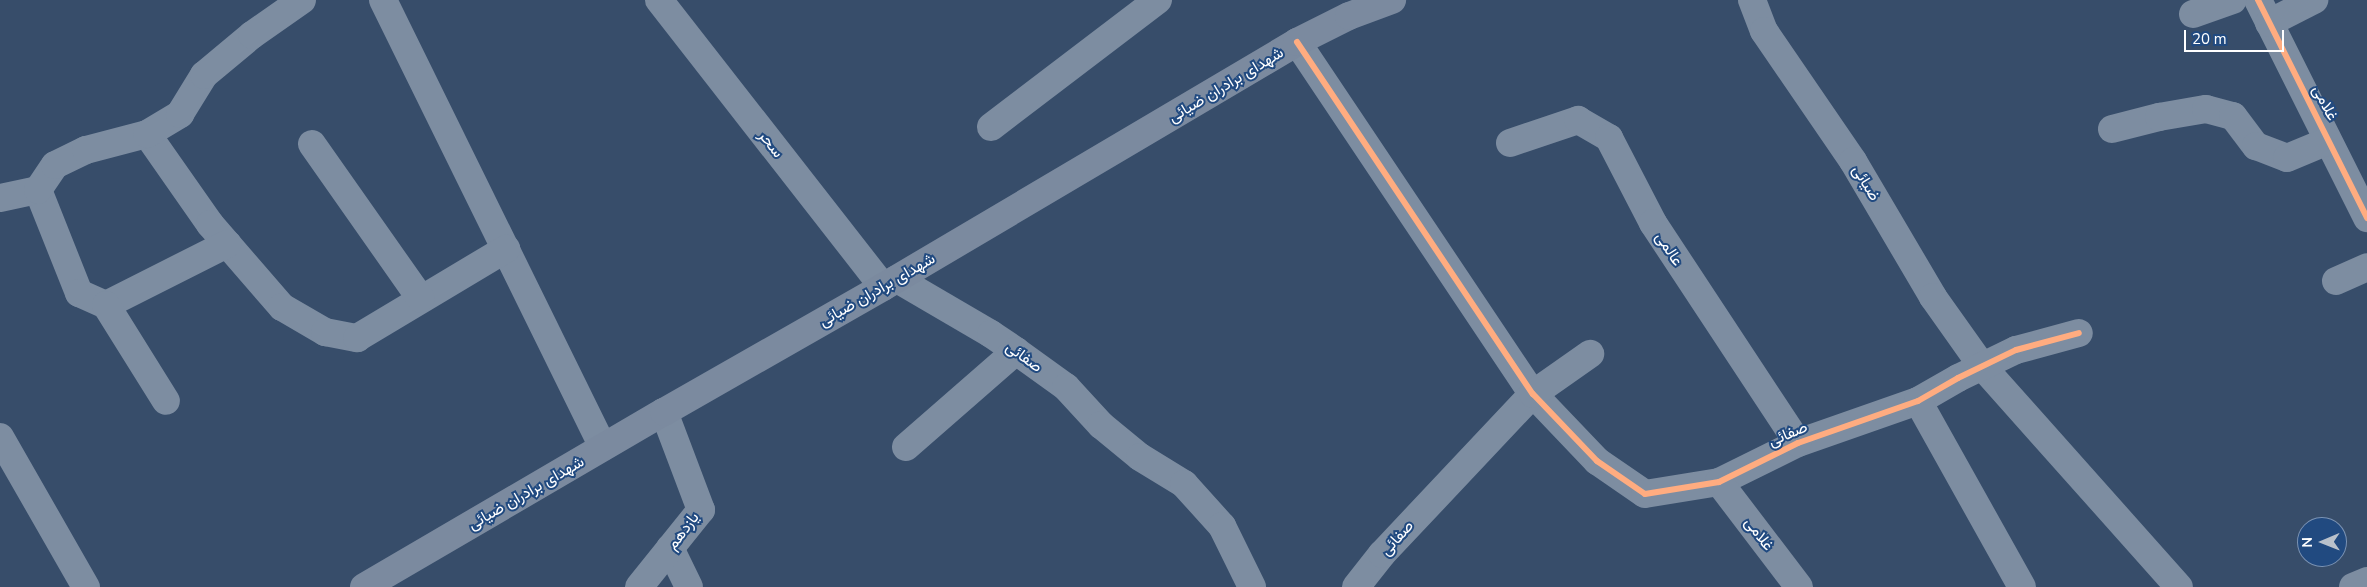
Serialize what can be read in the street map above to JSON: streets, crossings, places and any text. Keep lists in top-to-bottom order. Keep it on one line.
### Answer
{"streets":{"main road":["شهدای برادران ضیائی"],"street":["غلامی","سحر","ضیائی","عالمی","صفائی","یازدهم"]},"crossings":[["شهدای برادران ضیائی","سحر"],["شهدای برادران ضیائی","صفائی"],["شهدای برادران ضیائی","یازدهم"],["غلامی","صفائی"],["سحر","صفائی"],["ضیائی","صفائی"],["عالمی","صفائی"]],"scale_bar":"20 m","north":"left"}
